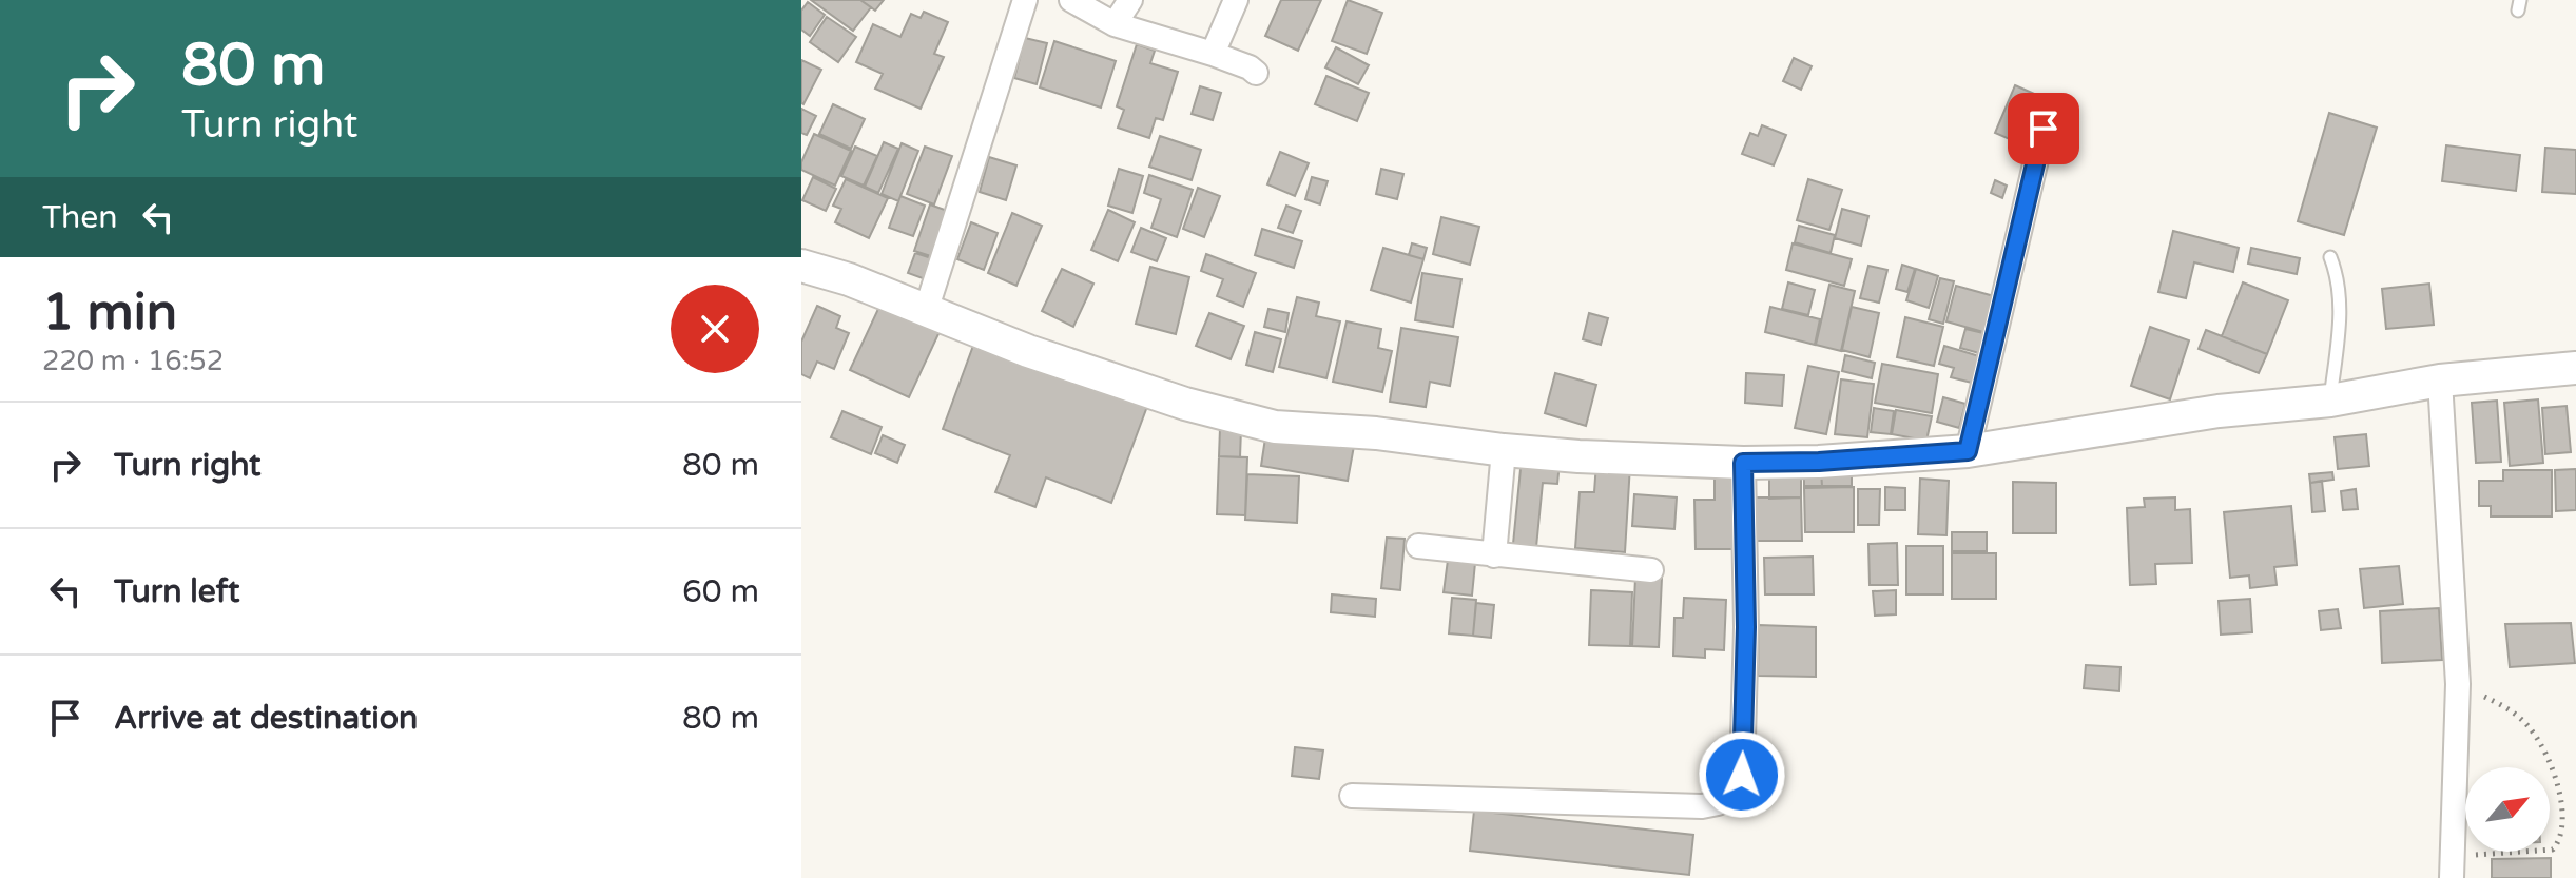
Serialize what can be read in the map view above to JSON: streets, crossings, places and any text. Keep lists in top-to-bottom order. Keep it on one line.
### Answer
{"north":"top right","page":{"turn":["80 m","Turn right"],"then":"Then","heading":["1 min","220 m · 16:52"],"list":[{"name":"Turn right","value":"80 m"},{"name":"Turn left","value":"60 m"},{"name":"Arrive at destination","value":"80 m"}]}}
